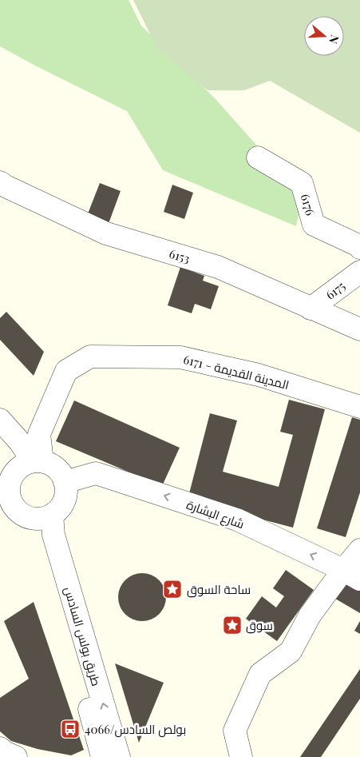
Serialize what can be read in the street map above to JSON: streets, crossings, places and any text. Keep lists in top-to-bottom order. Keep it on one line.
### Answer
{"streets":{"street":["6176","6153","6175","المدينة القديمة - 6171","شارع البشارة","طريق بولس السادس"]},"crossings":[["6153","6175"],["المدينة القديمة - 6171","شارع البشارة"],["المدينة القديمة - 6171","طريق بولس السادس"],["شارع البشارة","طريق بولس السادس"]],"one_way":["شارع البشارة"],"places":{"place":["ساحة السوق","سوق"],"bus stop":["بولص السادس/4066"]},"north":"right"}
